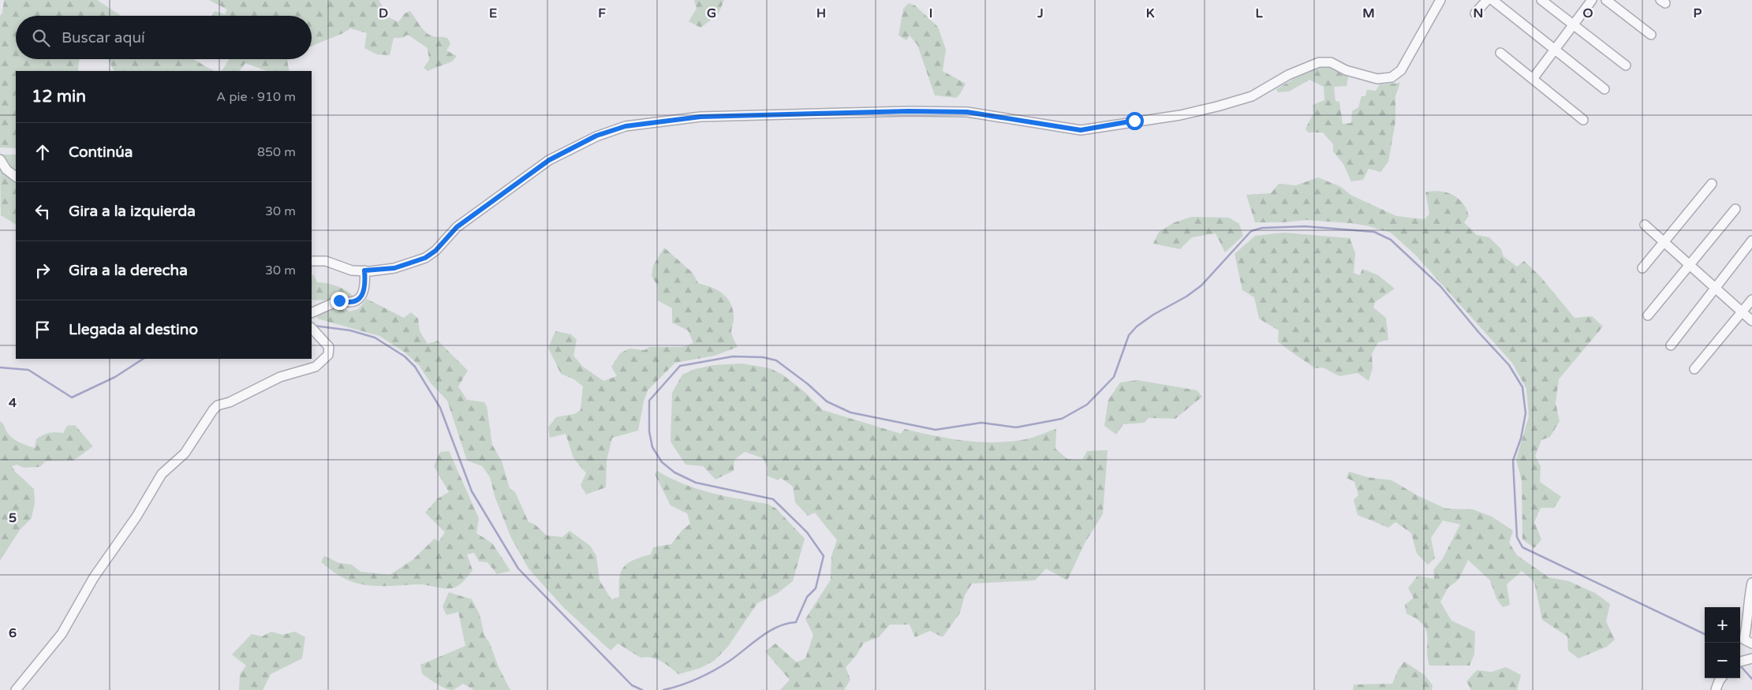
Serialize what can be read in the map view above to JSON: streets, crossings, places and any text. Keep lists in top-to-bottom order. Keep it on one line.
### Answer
{"page":{"search":"Buscar aquí","heading":["12 min","A pie · 910 m"],"list":[["Continúa","850 m"],["Gira a la izquierda","30 m"],["Gira a la derecha","30 m"],"Llegada al destino"],"map_buttons":["+","−"]},"grid":{"columns":["D","E","F","G","H","I","J","K","L","M","N","O","P"],"rows":["4","5","6"]}}
